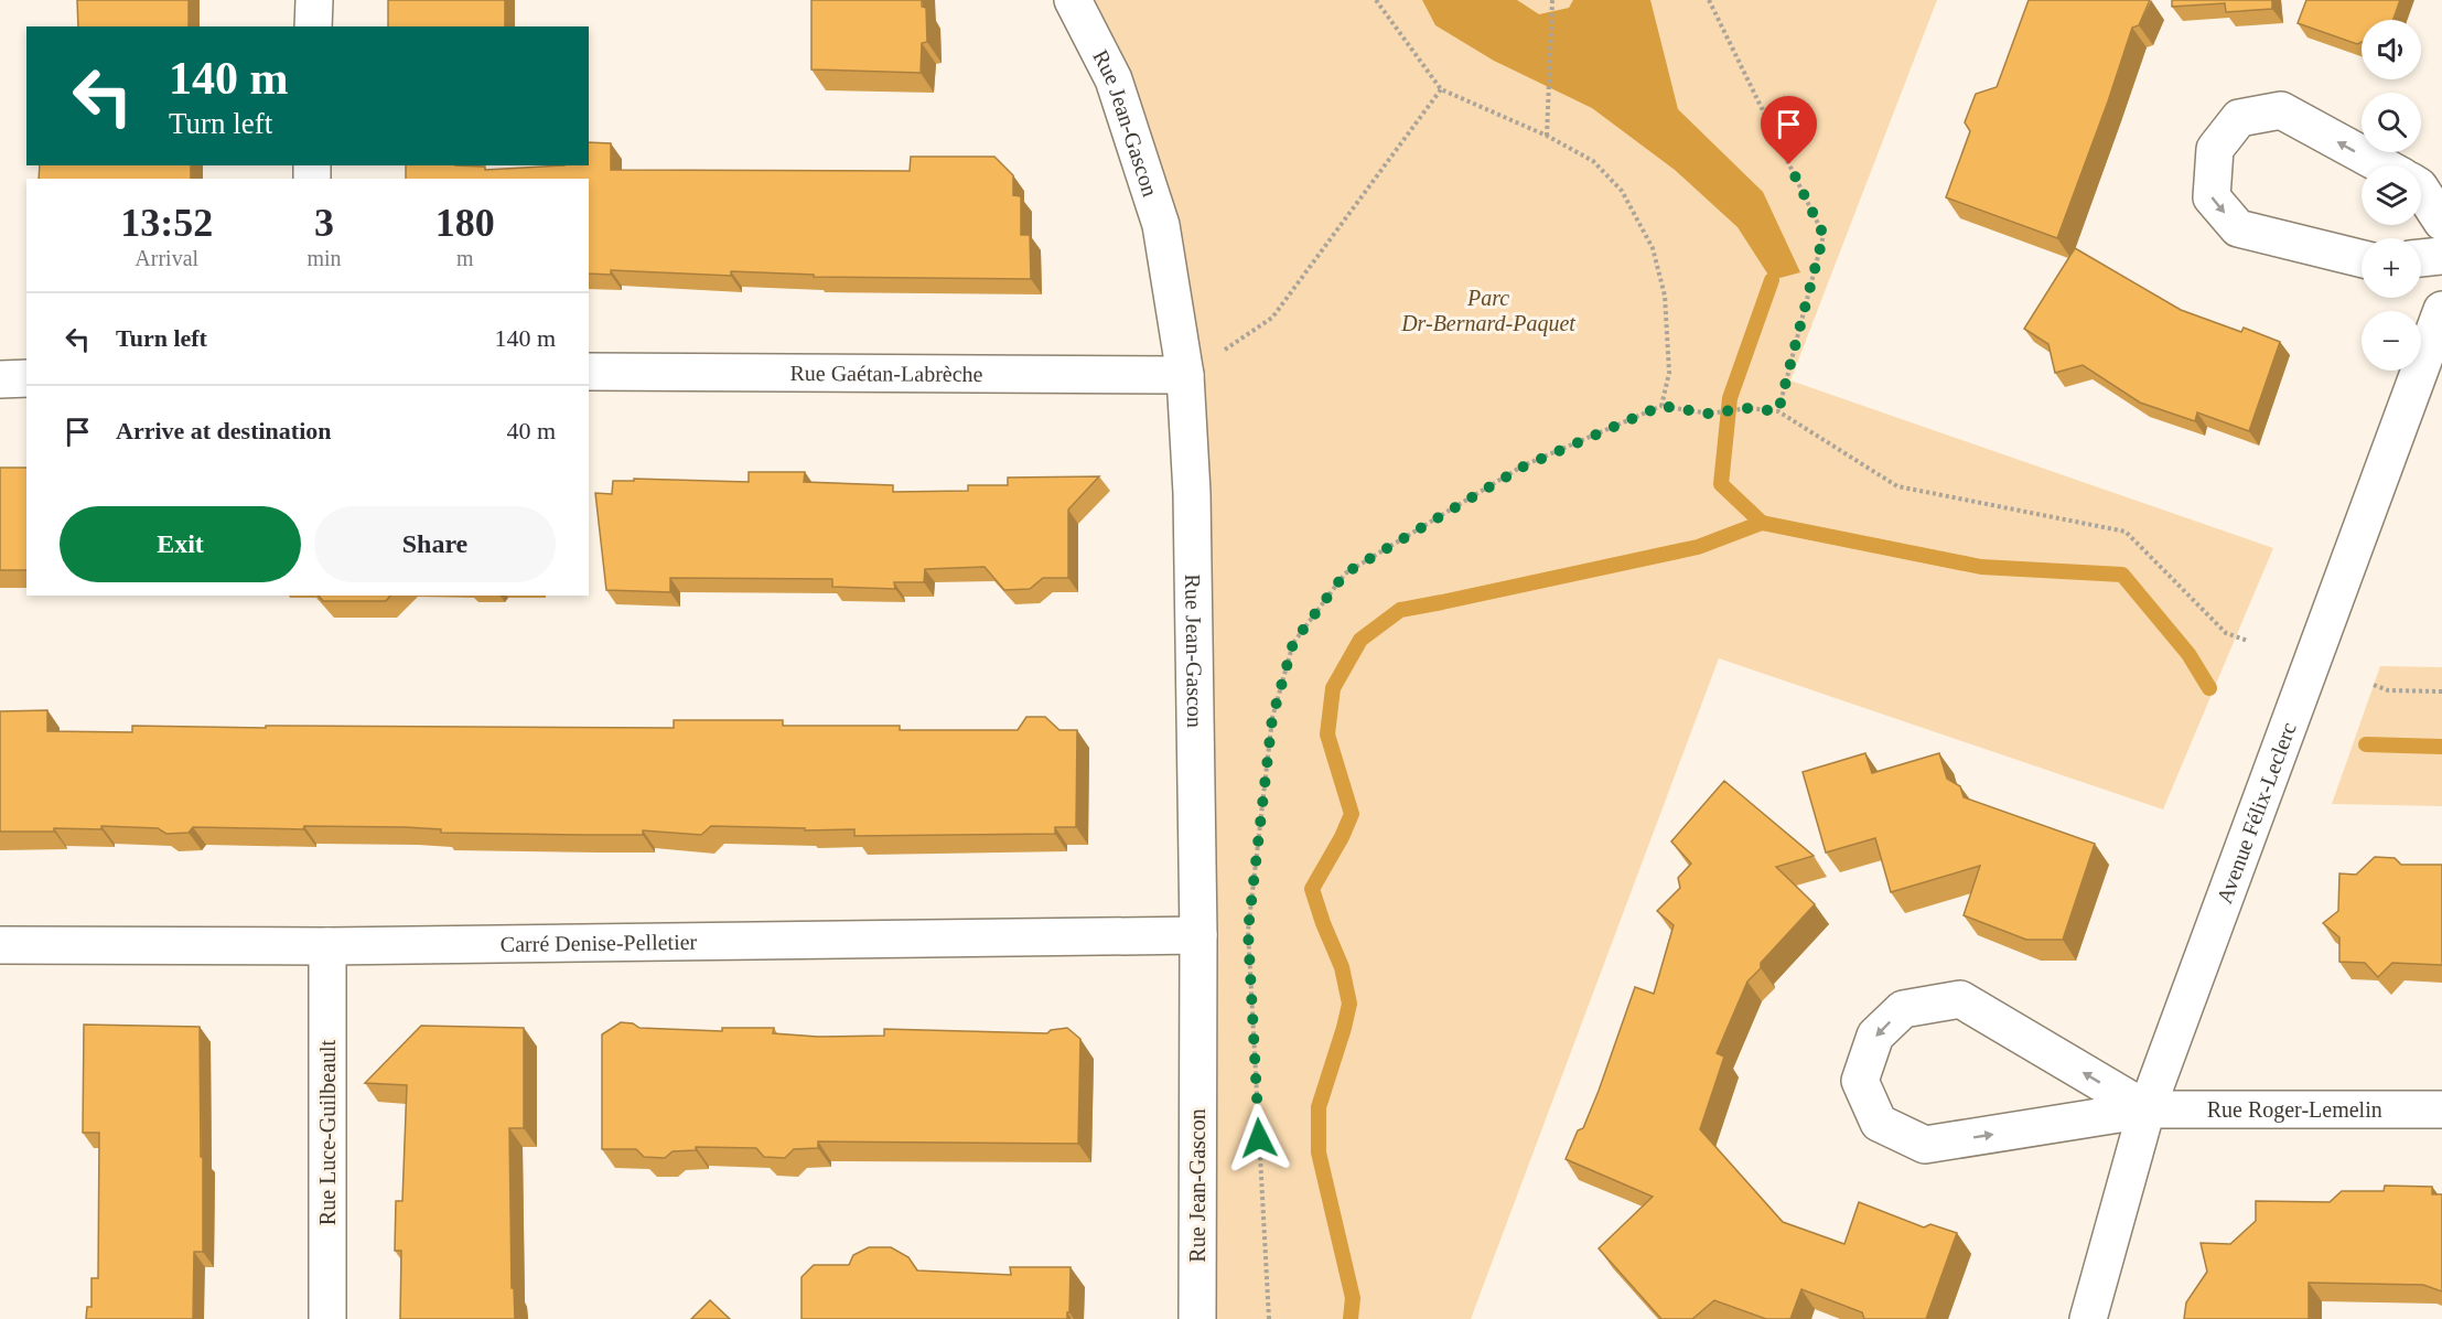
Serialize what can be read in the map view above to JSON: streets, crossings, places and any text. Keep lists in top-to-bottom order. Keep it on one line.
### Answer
{"streets":{"street":["Rue Jean-Gascon","Rue Gaétan-Labrèche","Avenue Félix-Leclerc","Carré Denise-Pelletier","Rue Roger-Lemelin","Rue Luce-Guilbeault"]},"crossings":[["Rue Jean-Gascon","Rue Gaétan-Labrèche"],["Rue Jean-Gascon","Carré Denise-Pelletier"],["Avenue Félix-Leclerc","Rue Roger-Lemelin"],["Carré Denise-Pelletier","Rue Luce-Guilbeault"]],"parks":["Parc Dr-Bernard-Paquet"],"page":{"map_buttons":["+","−"],"turn":["140 m","Turn left"],"eta":["13:52","Arrival","3","min","180","m"],"list":[{"name":"Turn left","value":"140 m"},{"name":"Arrive at destination","value":"40 m"}],"buttons":["Exit","Share"]}}
